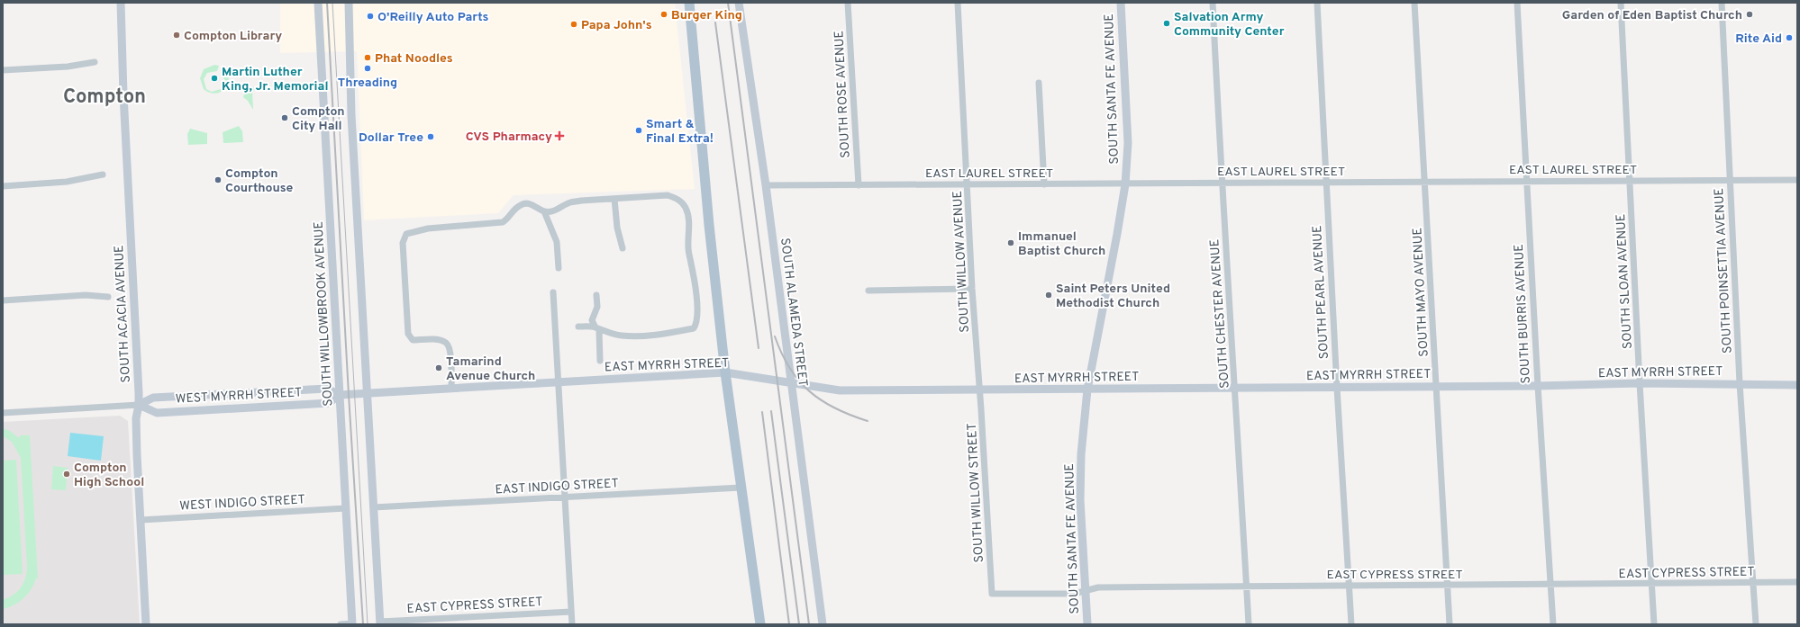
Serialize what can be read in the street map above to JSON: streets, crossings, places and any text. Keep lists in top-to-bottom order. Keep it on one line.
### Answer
{"streets":{"street":["SOUTH SANTA FE AVENUE","SOUTH ROSE AVENUE","EAST LAUREL STREET","SOUTH WILLOW AVENUE","SOUTH POINSETTIA AVENUE","SOUTH SLOAN AVENUE","SOUTH PEARL AVENUE","SOUTH MAYO AVENUE","SOUTH ALAMEDA STREET","SOUTH ACACIA AVENUE","SOUTH WILLOWBROOK AVENUE","SOUTH CHESTER AVENUE","SOUTH BURRIS AVENUE","EAST MYRRH STREET","WEST MYRRH STREET","EAST INDIGO STREET","SOUTH WILLOW STREET","WEST INDIGO STREET","EAST CYPRESS STREET"]},"crossings":[["SOUTH SANTA FE AVENUE","EAST LAUREL STREET"],["SOUTH SANTA FE AVENUE","EAST MYRRH STREET"],["SOUTH SANTA FE AVENUE","EAST CYPRESS STREET"],["SOUTH ROSE AVENUE","EAST LAUREL STREET"],["EAST LAUREL STREET","SOUTH WILLOW AVENUE"],["EAST LAUREL STREET","SOUTH POINSETTIA AVENUE"],["EAST LAUREL STREET","SOUTH SLOAN AVENUE"],["EAST LAUREL STREET","SOUTH PEARL AVENUE"],["EAST LAUREL STREET","SOUTH MAYO AVENUE"],["EAST LAUREL STREET","SOUTH ALAMEDA STREET"],["EAST LAUREL STREET","SOUTH CHESTER AVENUE"],["EAST LAUREL STREET","SOUTH BURRIS AVENUE"],["SOUTH WILLOW AVENUE","EAST MYRRH STREET"],["SOUTH WILLOW AVENUE","SOUTH WILLOW STREET"],["SOUTH POINSETTIA AVENUE","EAST MYRRH STREET"],["SOUTH POINSETTIA AVENUE","EAST CYPRESS STREET"],["SOUTH SLOAN AVENUE","EAST MYRRH STREET"],["SOUTH SLOAN AVENUE","EAST CYPRESS STREET"],["SOUTH PEARL AVENUE","EAST MYRRH STREET"],["SOUTH PEARL AVENUE","EAST CYPRESS STREET"],["SOUTH MAYO AVENUE","EAST MYRRH STREET"],["SOUTH MAYO AVENUE","EAST CYPRESS STREET"],["SOUTH ALAMEDA STREET","EAST MYRRH STREET"],["SOUTH ACACIA AVENUE","WEST MYRRH STREET"],["SOUTH ACACIA AVENUE","WEST INDIGO STREET"],["SOUTH WILLOWBROOK AVENUE","WEST MYRRH STREET"],["SOUTH WILLOWBROOK AVENUE","WEST INDIGO STREET"],["SOUTH CHESTER AVENUE","EAST MYRRH STREET"],["SOUTH CHESTER AVENUE","EAST CYPRESS STREET"],["SOUTH BURRIS AVENUE","EAST MYRRH STREET"],["SOUTH BURRIS AVENUE","EAST CYPRESS STREET"],["EAST MYRRH STREET","WEST MYRRH STREET"],["EAST MYRRH STREET","SOUTH WILLOW STREET"],["SOUTH WILLOW STREET","EAST CYPRESS STREET"]],"districts":["Compton"],"places":{"other":["Burger King","Garden of Eden Baptist Church","O'Reilly Auto Parts","Salvation Army Community Center","Papa John's","Compton Library","Rite Aid","Phat Noodles","Threading","Martin Luther King, Jr. Memorial","Compton City Hall","Smart & Final Extra!","Dollar Tree","Compton Courthouse","Immanuel Baptist Church","Saint Peters United Methodist Church","Tamarind Avenue Church","Compton High School"],"health":["CVS Pharmacy"]}}
